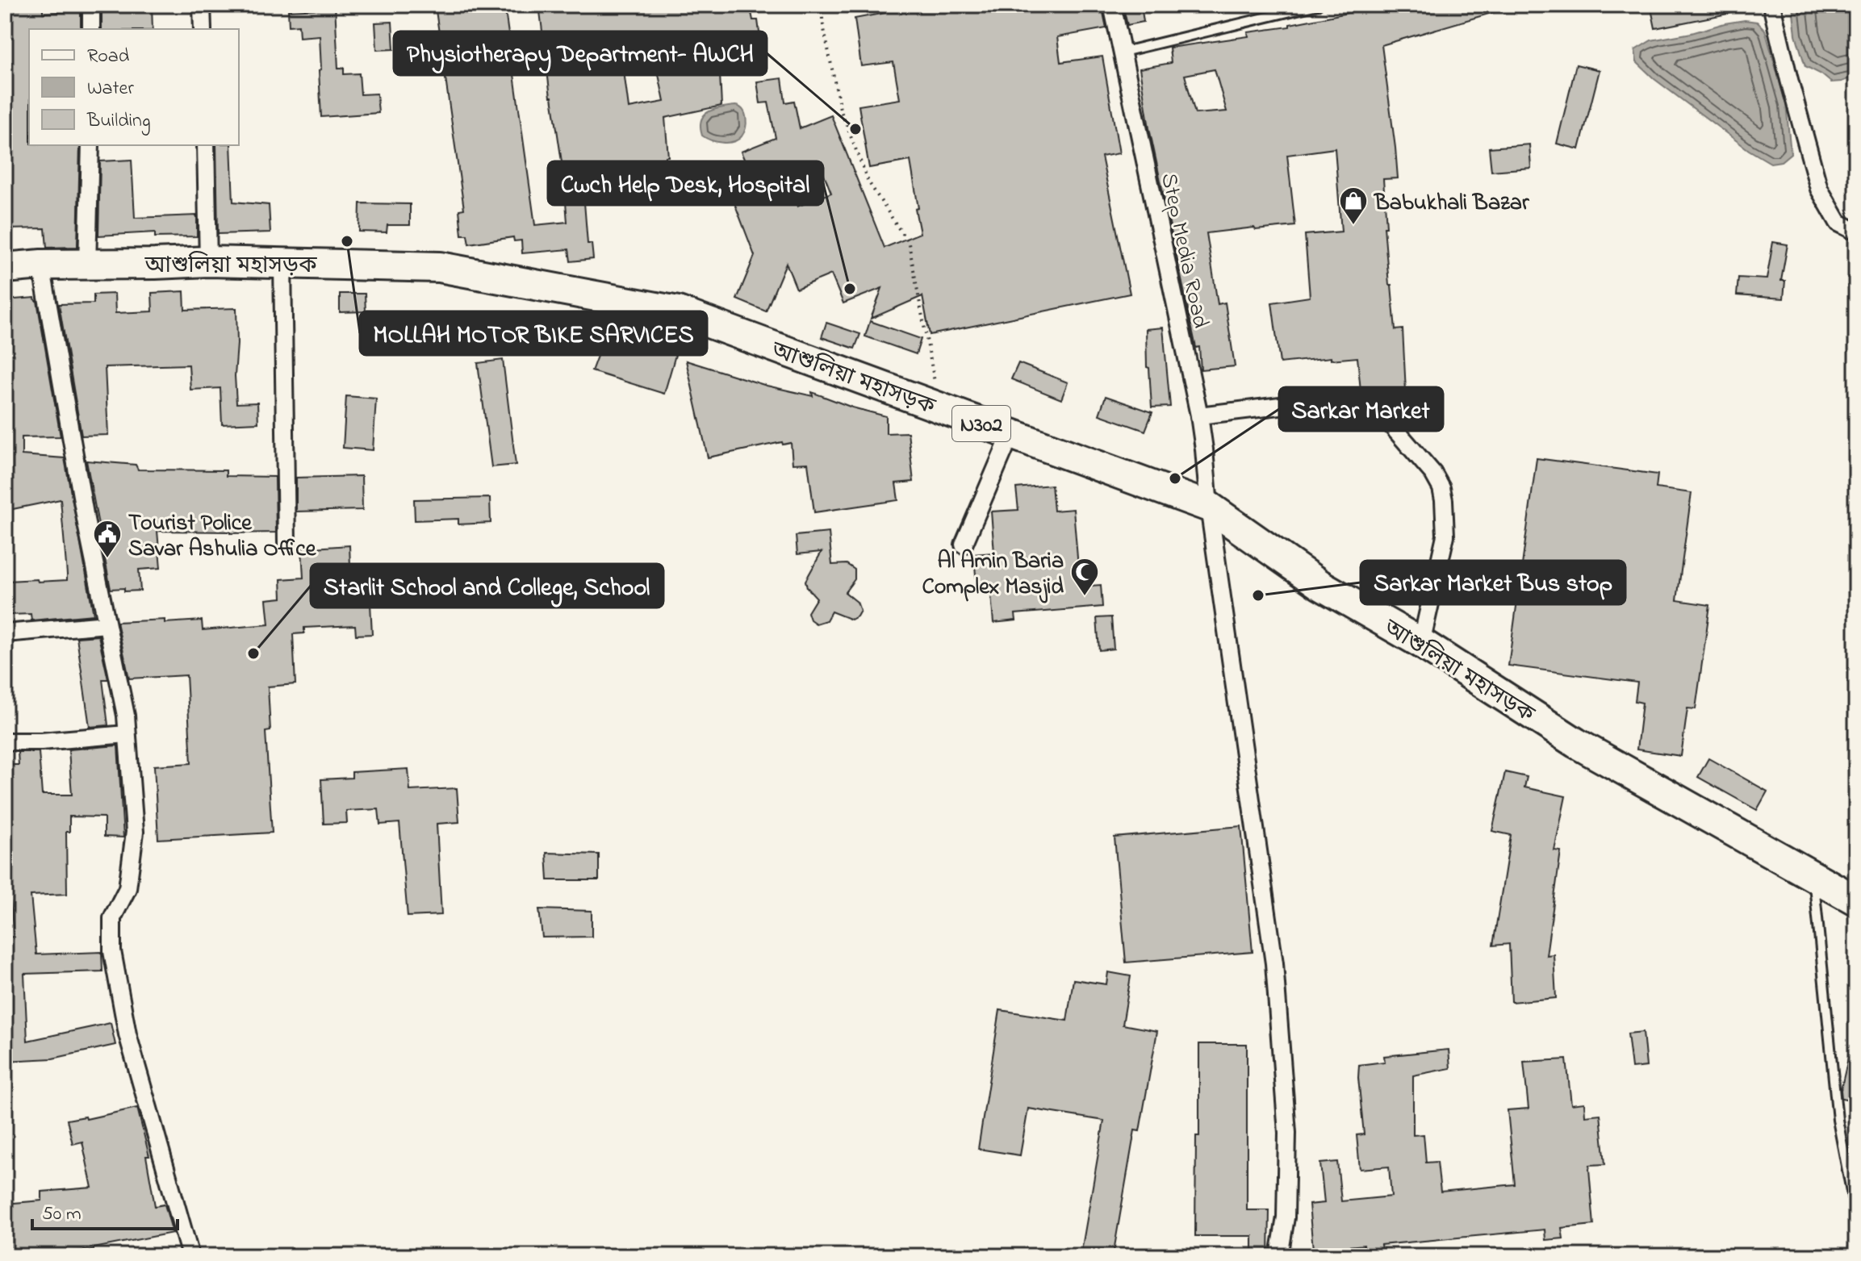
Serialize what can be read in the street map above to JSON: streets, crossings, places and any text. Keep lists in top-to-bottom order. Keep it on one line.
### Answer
{"streets":{"highway":["আশুলিয়া মহাসড়ক","N302"],"street":["Step Media Road"]},"crossings":[["Step Media Road","আশুলিয়া মহাসড়ক"]],"places":{"other":["Physiotherapy Department- AWCH","MOLLAH MOTOR BIKE SARVICES","Cwch Help Desk, Hospital","Sarkar Market","Sarkar Market Bus stop","Starlit School and College, School"],"shop":["Babukhali Bazar"],"public building":["Tourist Police Savar Ashulia Office"],"mosque":["Al Amin Baria Complex Masjid"]},"legend":["Road","Water","Building"],"scale_bar":"50 m"}
